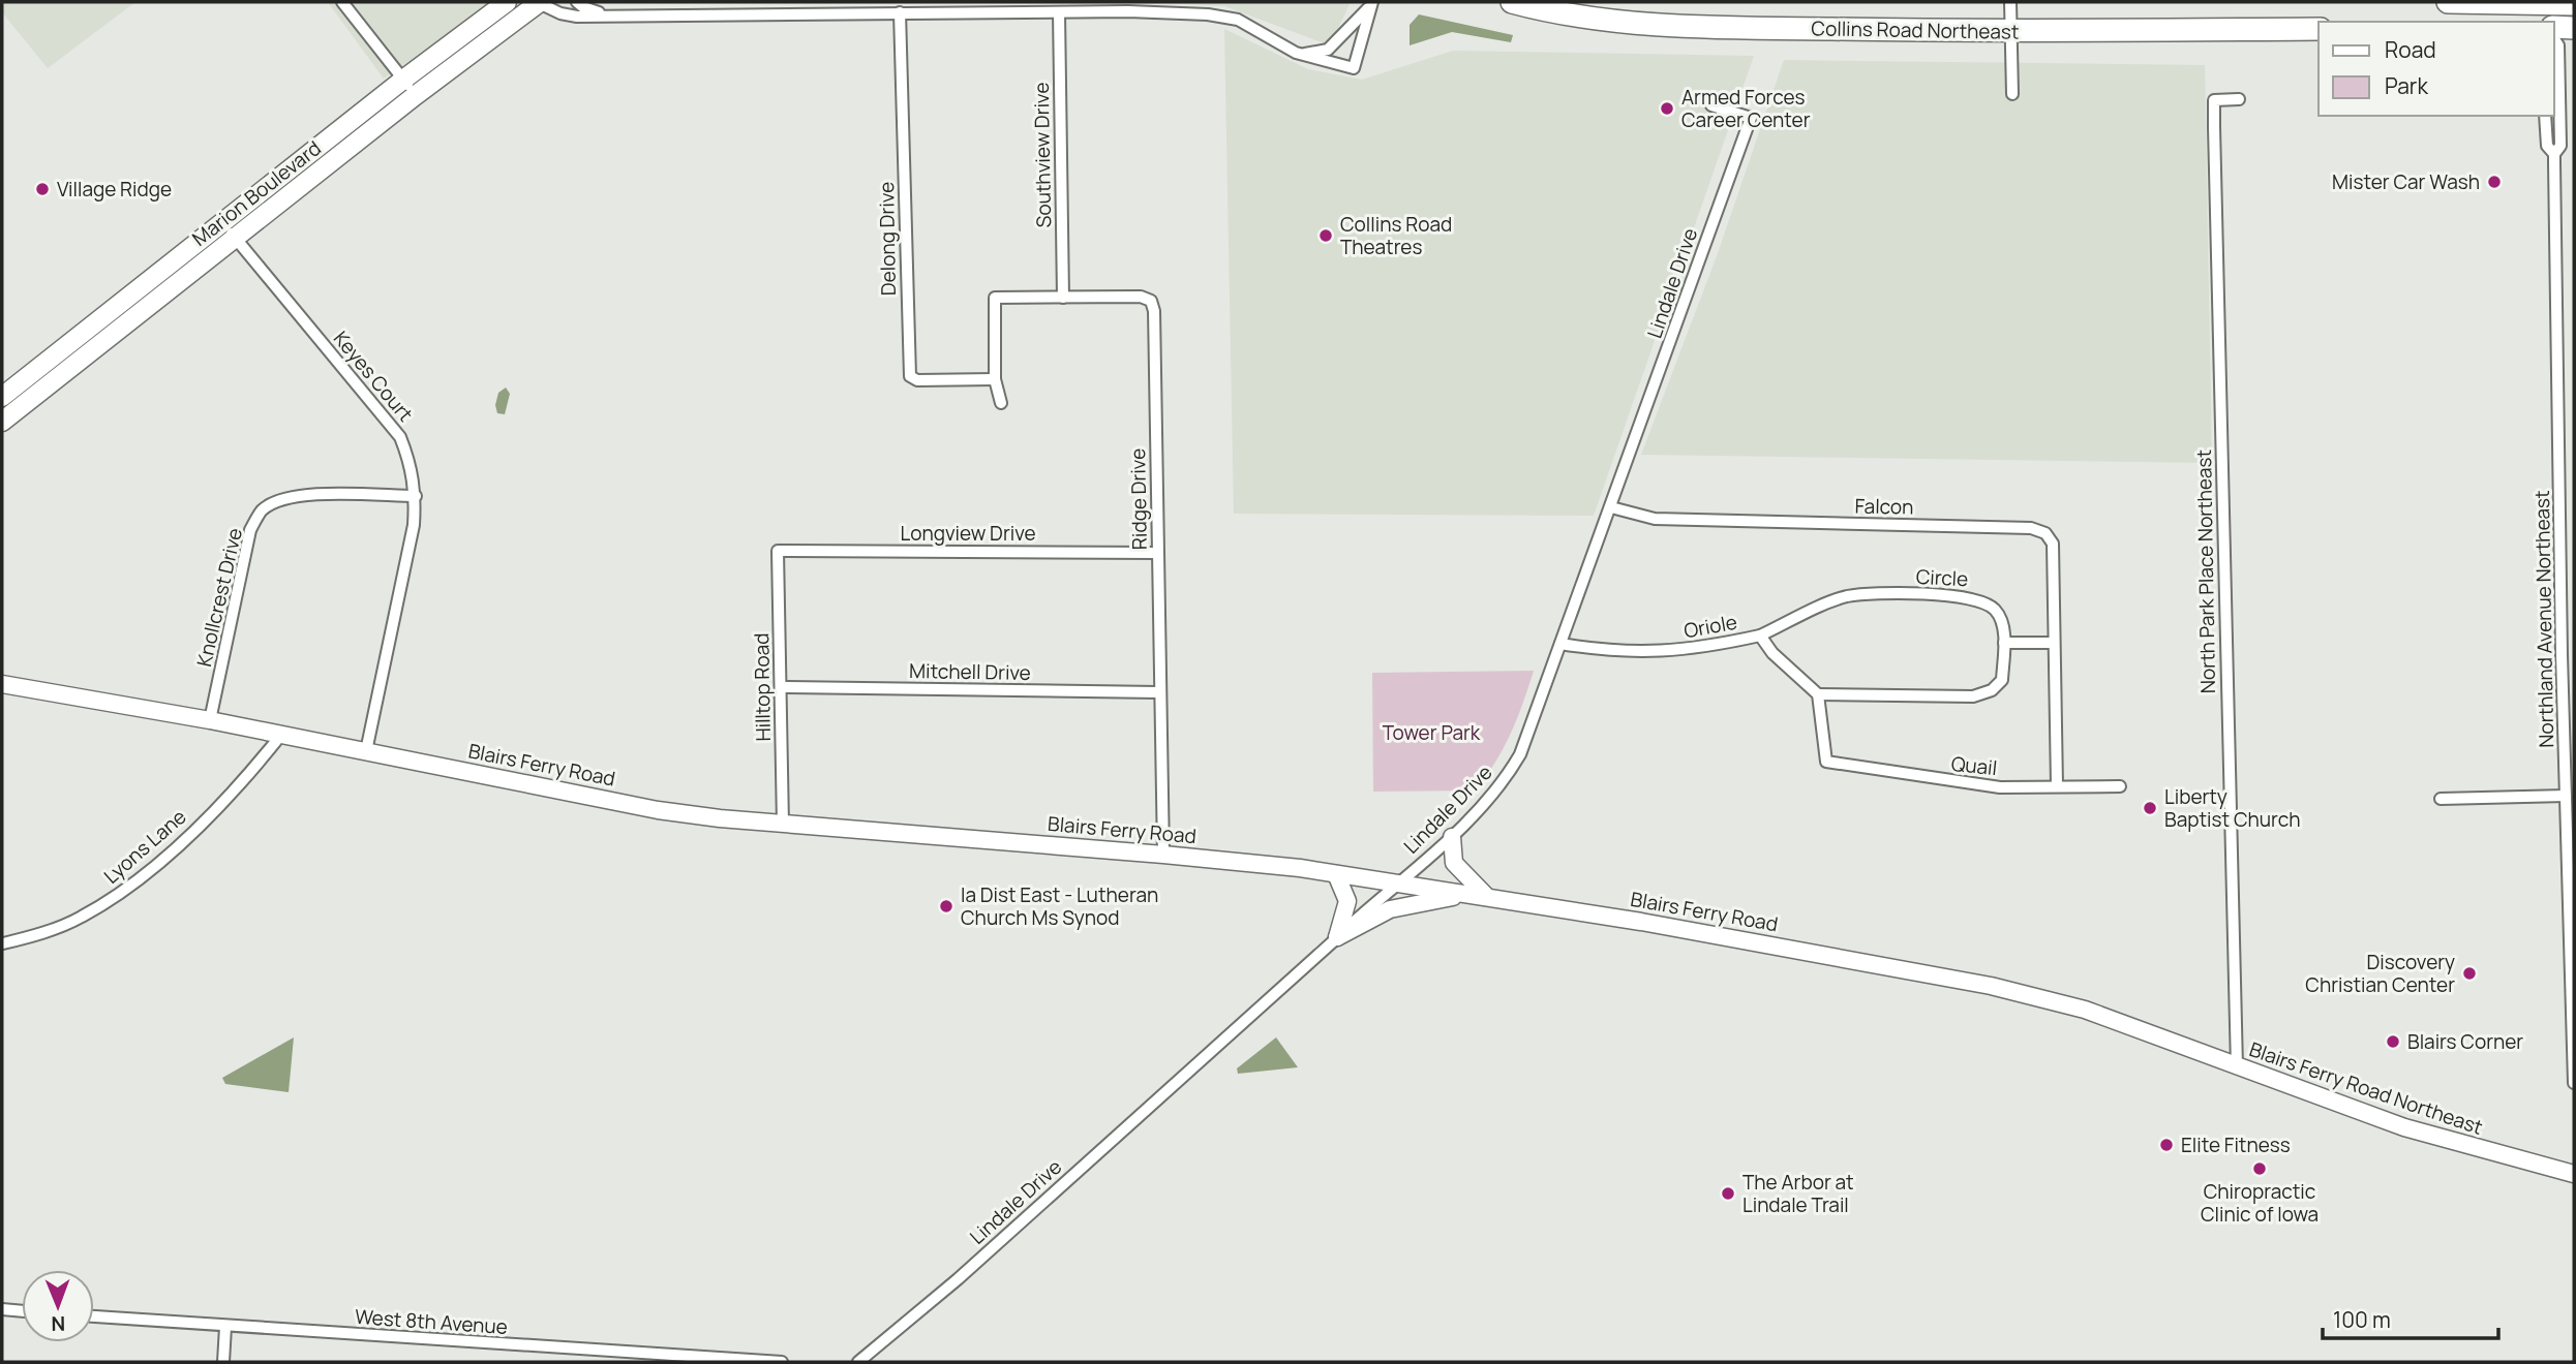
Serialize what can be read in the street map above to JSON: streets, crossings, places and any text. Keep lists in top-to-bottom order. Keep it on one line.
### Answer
{"streets":{"highway":["Collins Road Northeast"],"main road":["Marion Boulevard","Blairs Ferry Road","Blairs Ferry Road Northeast"],"street":["Southview Drive","Delong Drive","Lindale Drive","Keyes Court","Ridge Drive","Falcon","Longview Drive","North Park Place Northeast","Circle","Knollcrest Drive","Northland Avenue Northeast","Oriole","Mitchell Drive","Hilltop Road","Quail","Lyons Lane","West 8th Avenue"]},"crossings":[["Southview Drive","Ridge Drive"],["Marion Boulevard","Keyes Court"],["Delong Drive","Ridge Drive"],["Lindale Drive","Falcon"],["Lindale Drive","Oriole"],["Lindale Drive","Blairs Ferry Road"],["Keyes Court","Knollcrest Drive"],["Keyes Court","Blairs Ferry Road"],["Ridge Drive","Longview Drive"],["Ridge Drive","Mitchell Drive"],["Ridge Drive","Blairs Ferry Road"],["Longview Drive","Hilltop Road"],["North Park Place Northeast","Blairs Ferry Road"],["North Park Place Northeast","Blairs Ferry Road Northeast"],["Circle","Oriole"],["Circle","Quail"],["Knollcrest Drive","Blairs Ferry Road"],["Oriole","Quail"],["Mitchell Drive","Hilltop Road"],["Hilltop Road","Blairs Ferry Road"],["Blairs Ferry Road","Lyons Lane"],["Blairs Ferry Road","Blairs Ferry Road Northeast"]],"parks":["Tower Park"],"places":["Armed Forces Career Center","Mister Car Wash","Village Ridge","Collins Road Theatres","Liberty Baptist Church","Ia Dist East - Lutheran Church Ms Synod","Discovery Christian Center","Blairs Corner","Elite Fitness","Chiropractic Clinic of Iowa","The Arbor at Lindale Trail"],"legend":["Road","Park"],"scale_bar":"100 m","north":"bottom"}
